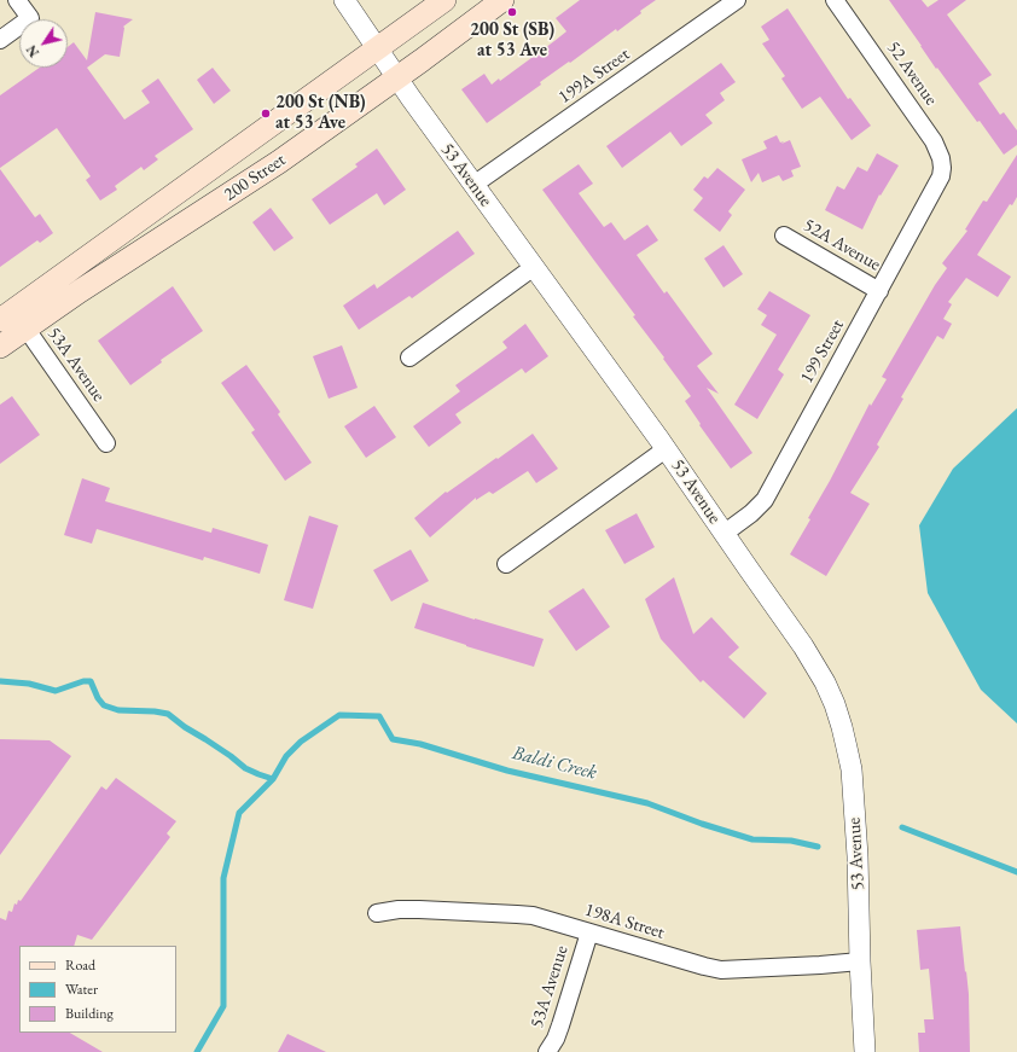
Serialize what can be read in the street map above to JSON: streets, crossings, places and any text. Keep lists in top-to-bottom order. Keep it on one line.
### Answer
{"streets":{"main road":["200 Street"],"street":["52 Avenue","199A Street","53 Avenue","52A Avenue","199 Street","53A Avenue","198A Street"]},"crossings":[["52 Avenue","199 Street"],["199A Street","53 Avenue"],["53 Avenue","200 Street"],["53 Avenue","199 Street"],["53 Avenue","198A Street"],["200 Street","53A Avenue"],["52A Avenue","199 Street"],["53A Avenue","198A Street"]],"water":["Baldi Creek"],"places":["200 St (SB) at 53 Ave","200 St (NB) at 53 Ave"],"legend":["Road","Water","Building"],"north":"bottom left"}
